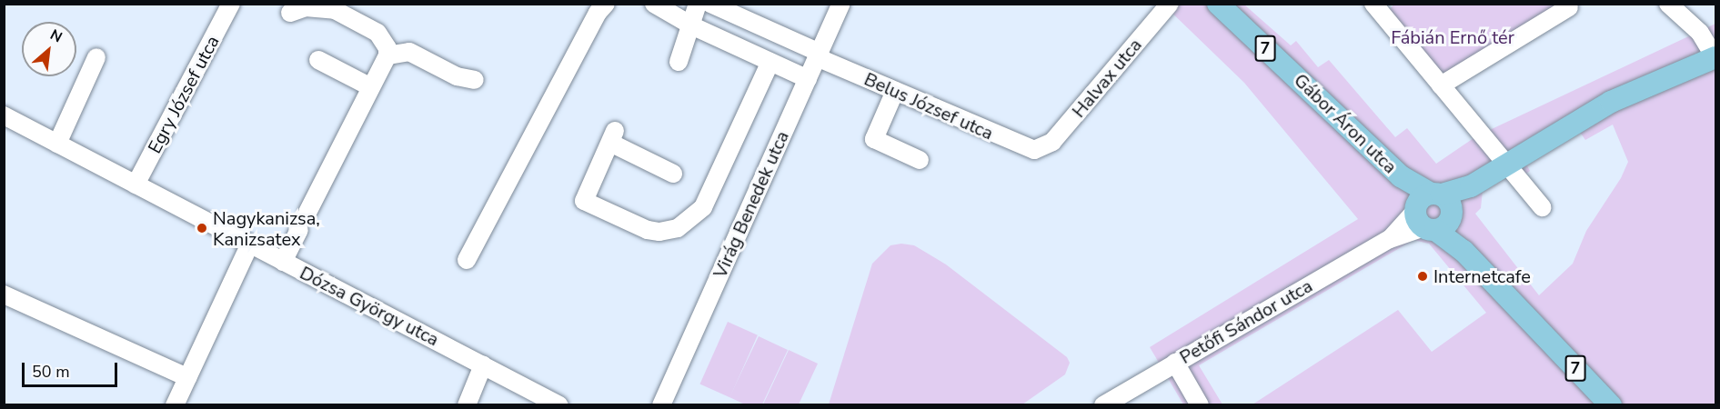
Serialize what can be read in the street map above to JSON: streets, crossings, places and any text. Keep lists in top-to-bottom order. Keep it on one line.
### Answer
{"streets":{"main road":["7","Gábor Áron utca"],"street":["Halvax utca","Egry József utca","Belus József utca","Virág Benedek utca","Dózsa György utca","Petőfi Sándor utca"]},"crossings":[["Halvax utca","Belus József utca"],["Egry József utca","Dózsa György utca"],["Belus József utca","Virág Benedek utca"],["Gábor Áron utca","Petőfi Sándor utca"]],"parks":["Fábián Ernő tér"],"places":["Nagykanizsa, Kanizsatex","Internetcafe"],"scale_bar":"50 m","north":"top right"}
